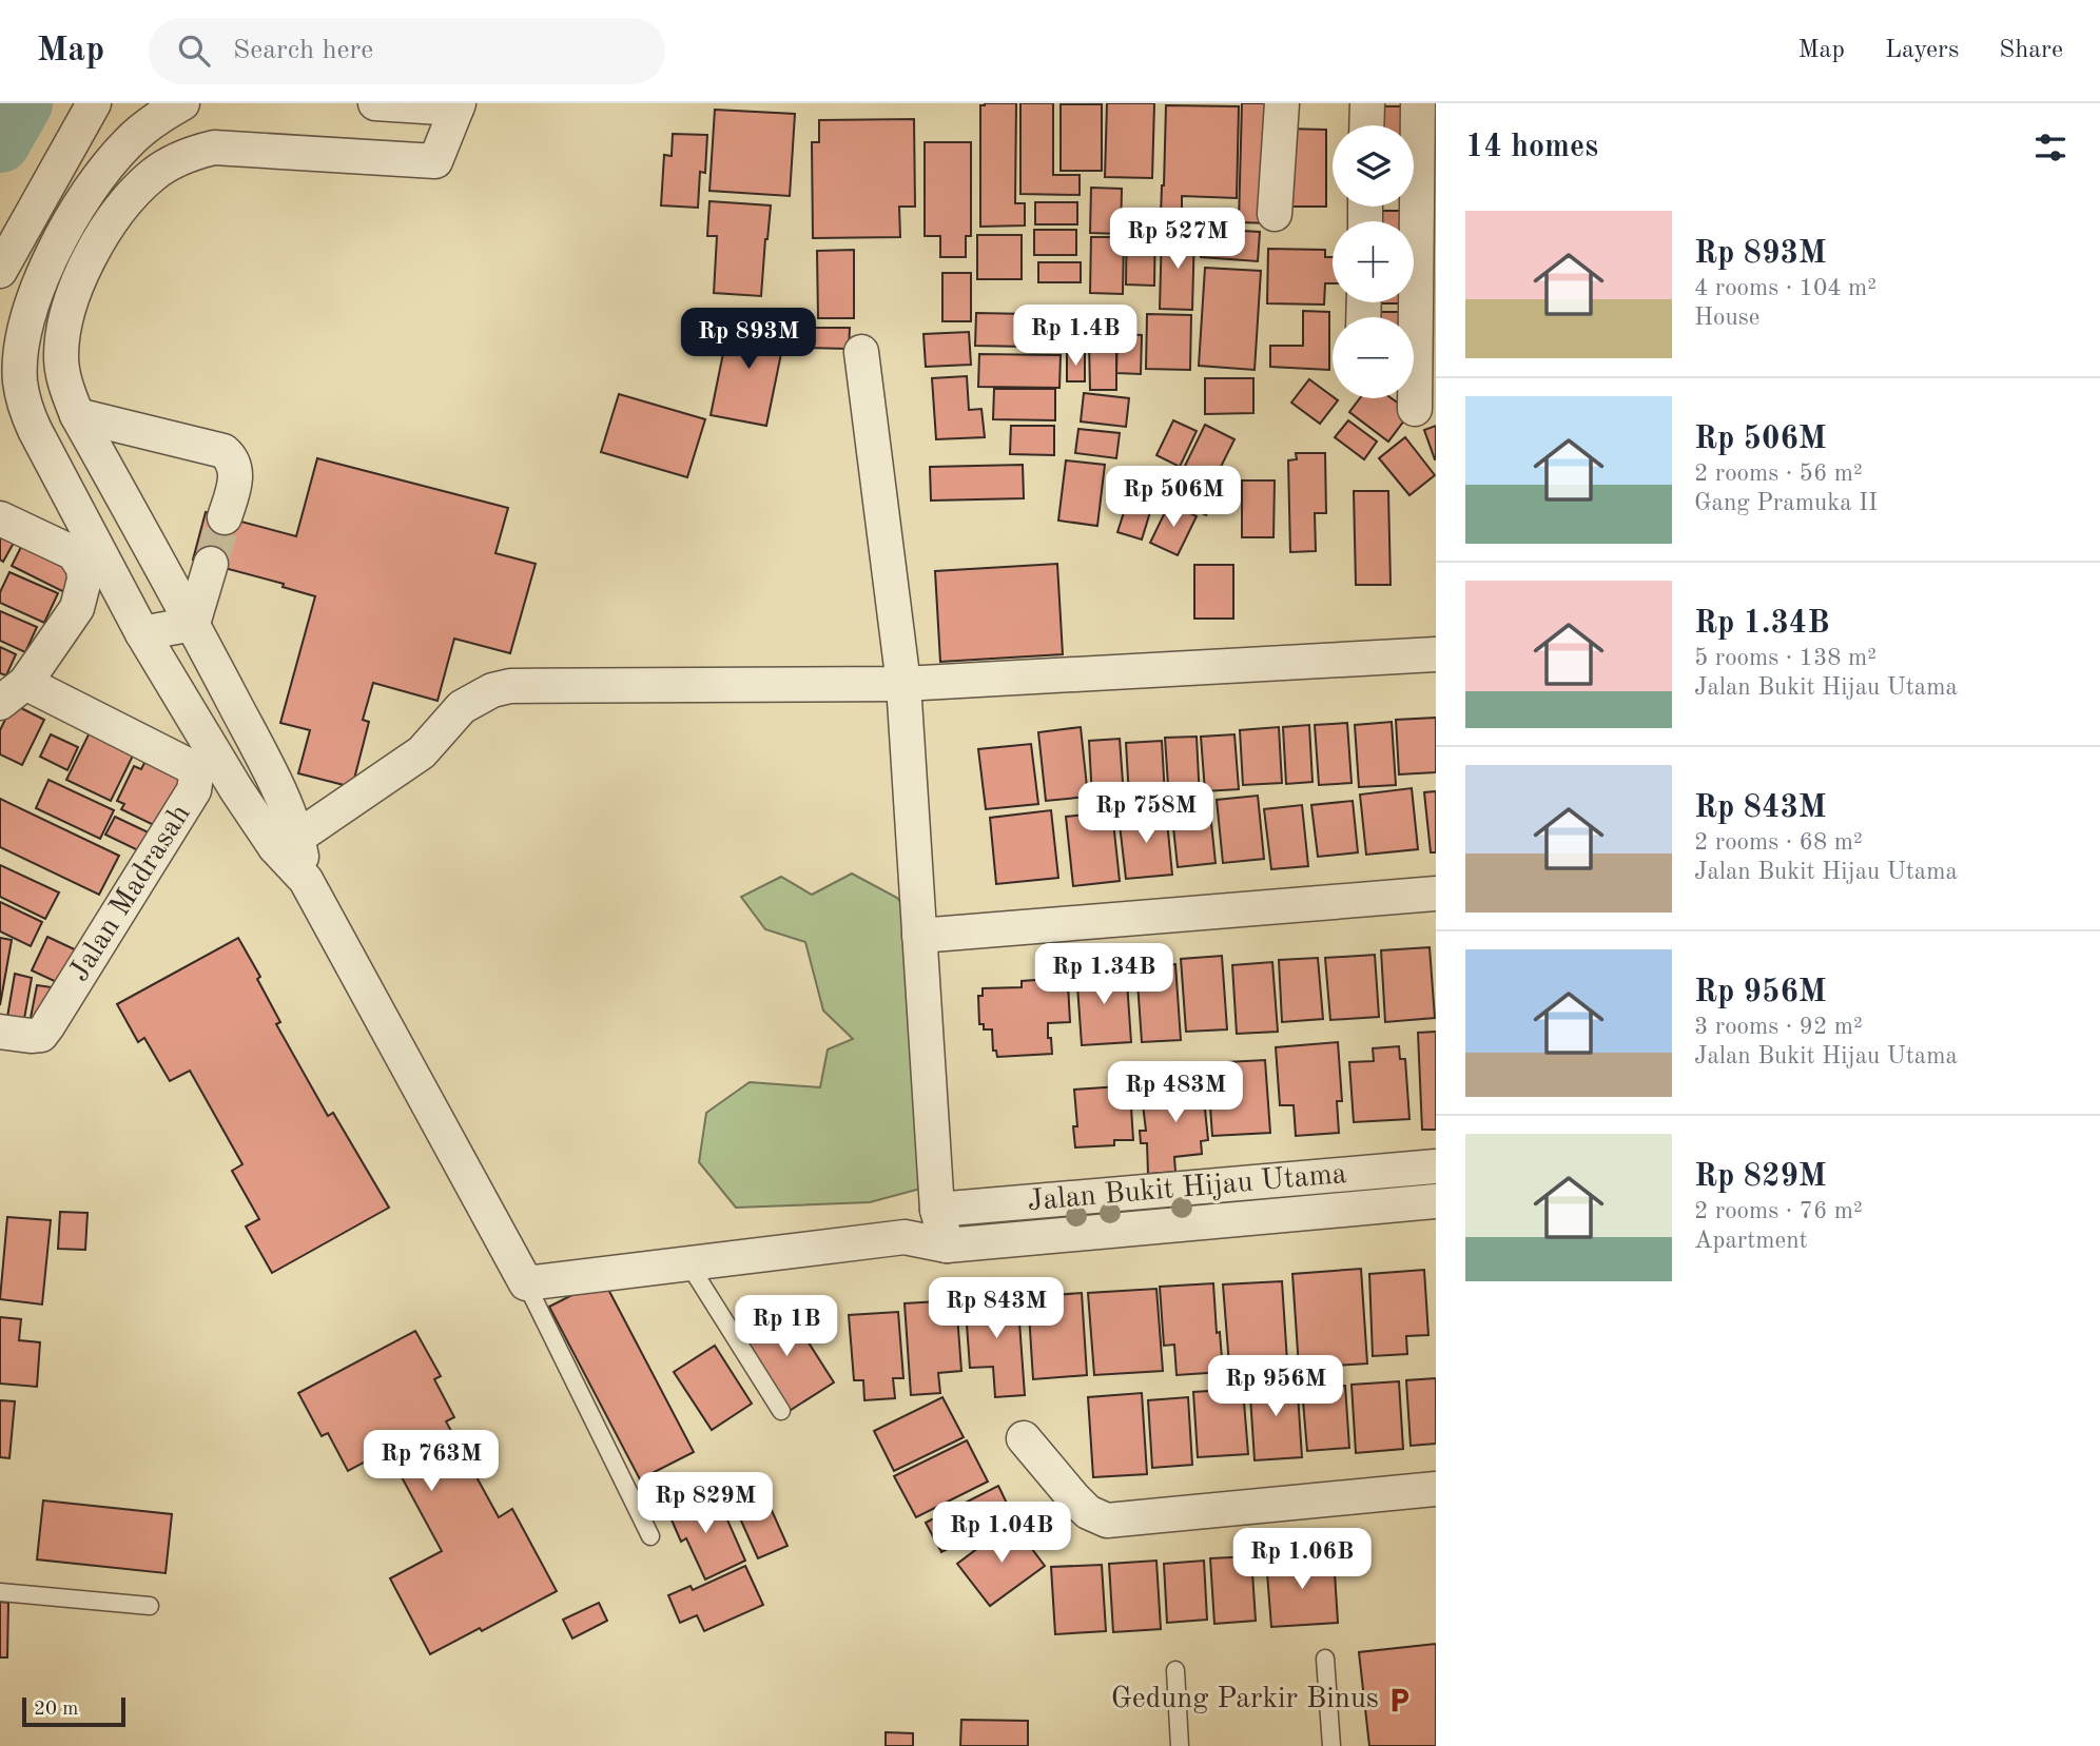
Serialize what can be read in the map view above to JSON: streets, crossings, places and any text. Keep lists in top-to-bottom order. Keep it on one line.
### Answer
{"streets":{"street":["Jalan Madrasah","Jalan Bukit Hijau Utama"]},"places":{"parking":["Gedung Parkir Binus"]},"scale_bar":"20 m","page":{"header":"Map","search":"Search here","nav":["Map","Layers","Share"],"heading":"14 homes","map_buttons":["+","−"],"list":[{"name":"Rp 893M","note":"4 rooms · 104 m² · House"},{"name":"Rp 506M","note":"2 rooms · 56 m² · Gang Pramuka II"},{"name":"Rp 1.34B","note":"5 rooms · 138 m² · Jalan Bukit Hijau Utama"},{"name":"Rp 843M","note":"2 rooms · 68 m² · Jalan Bukit Hijau Utama"},{"name":"Rp 956M","note":"3 rooms · 92 m² · Jalan Bukit Hijau Utama"},{"name":"Rp 829M","note":"2 rooms · 76 m² · Apartment"}],"price":["Rp 527M","Rp 1.4B","Rp 893M","Rp 506M","Rp 758M","Rp 1.34B","Rp 483M","Rp 843M","Rp 1B","Rp 956M","Rp 763M","Rp 829M","Rp 1.04B","Rp 1.06B"],"scale":"20 m"}}
